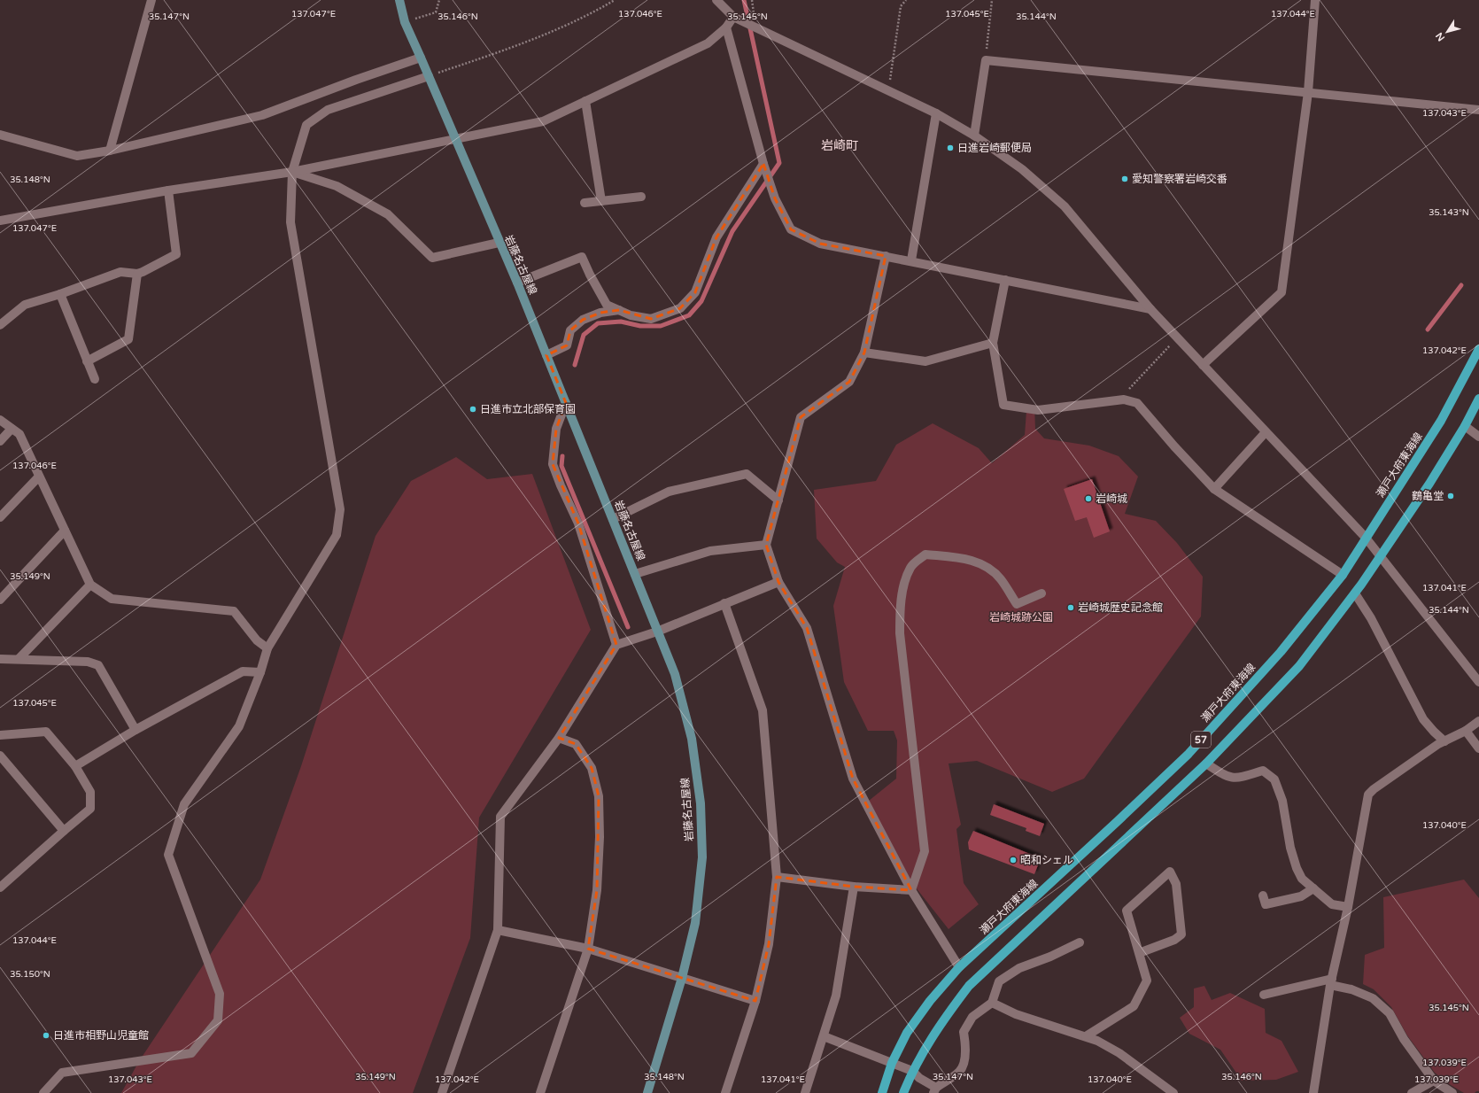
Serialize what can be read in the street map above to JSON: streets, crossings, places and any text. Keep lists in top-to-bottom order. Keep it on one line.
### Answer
{"streets":{"main road":["岩藤名古屋線","瀬戸大府東海線","57"]},"districts":["岩崎町"],"parks":["岩崎城跡公園"],"places":["日進岩崎郵便局","愛知警察署岩崎交番","日進市立北部保育園","鶴亀堂","岩崎城","岩崎城歴史記念館","昭和シェル","日進市相野山児童館"],"north":"bottom left","coordinates":["137.047°E","137.046°E","137.045°E","137.044°E","35.147°N","35.146°N","35.145°N","35.144°N","137.043°E","35.148°N","35.143°N","137.042°E","35.149°N","137.041°E","137.040°E","35.150°N","137.039°E"]}
